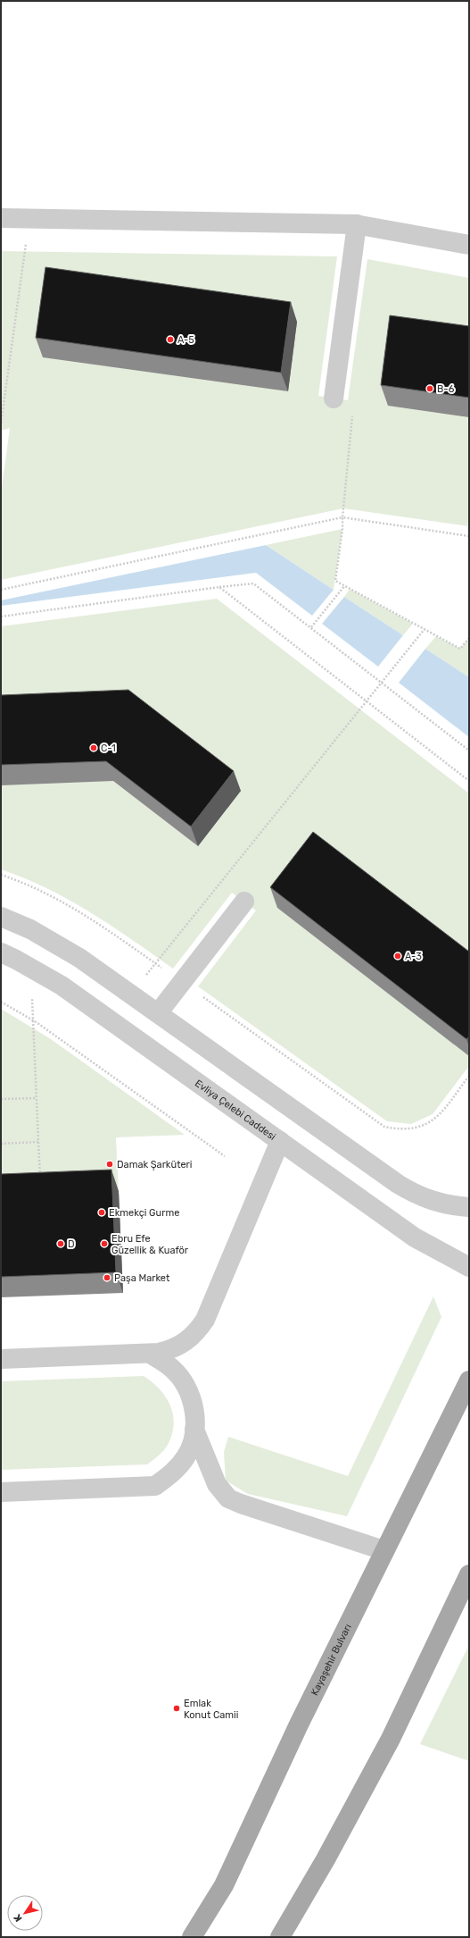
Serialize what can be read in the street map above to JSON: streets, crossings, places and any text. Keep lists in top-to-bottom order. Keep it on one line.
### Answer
{"streets":{"main road":["Kayaşehir Bulvarı"],"street":["Evliya Çelebi Caddesi"]},"places":["A-5","B-6","C-1","A-3","Damak Şarküteri","Ekmekçi Gurme","D","Ebru Efe Güzellik & Kuaför","Paşa Market","Emlak Konut Camii"],"north":"bottom left"}
